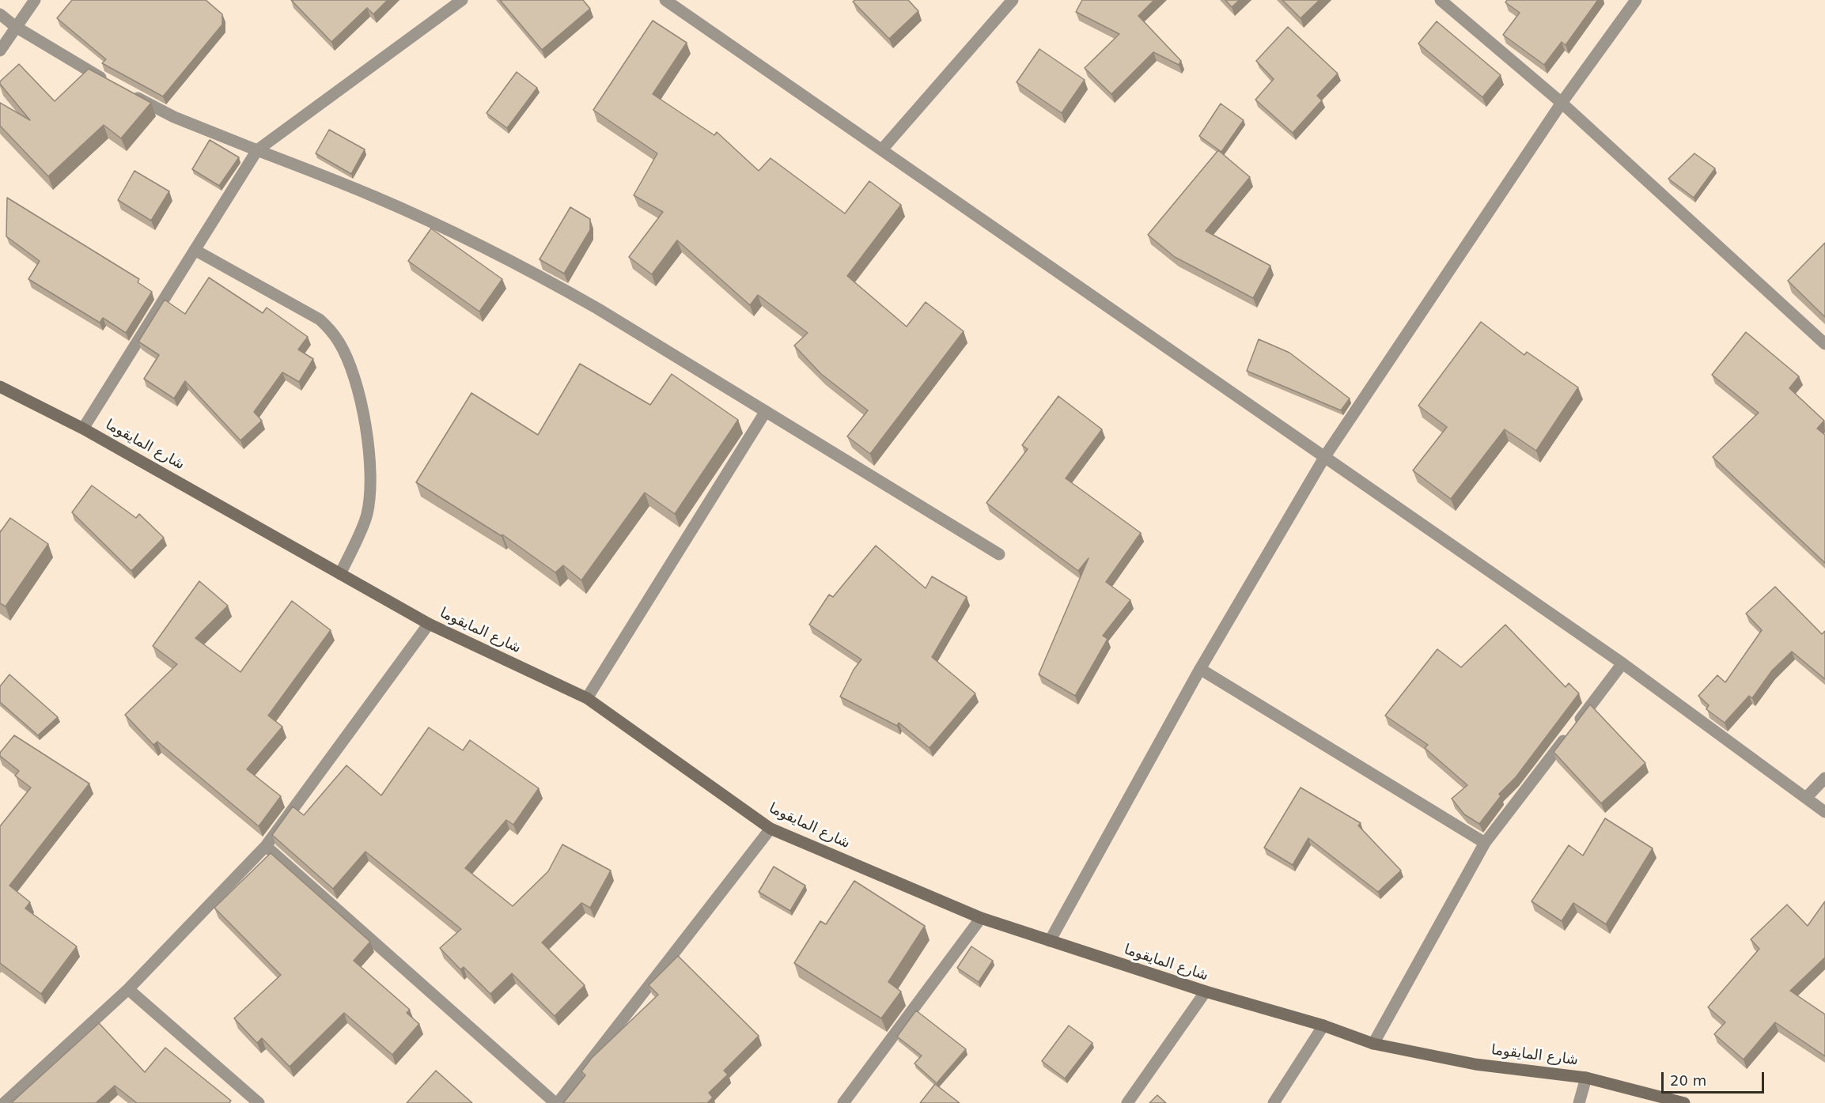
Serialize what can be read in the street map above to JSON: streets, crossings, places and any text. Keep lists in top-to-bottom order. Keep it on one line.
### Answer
{"streets":{"street":["شارع المايقوما"]},"scale_bar":"20 m"}
